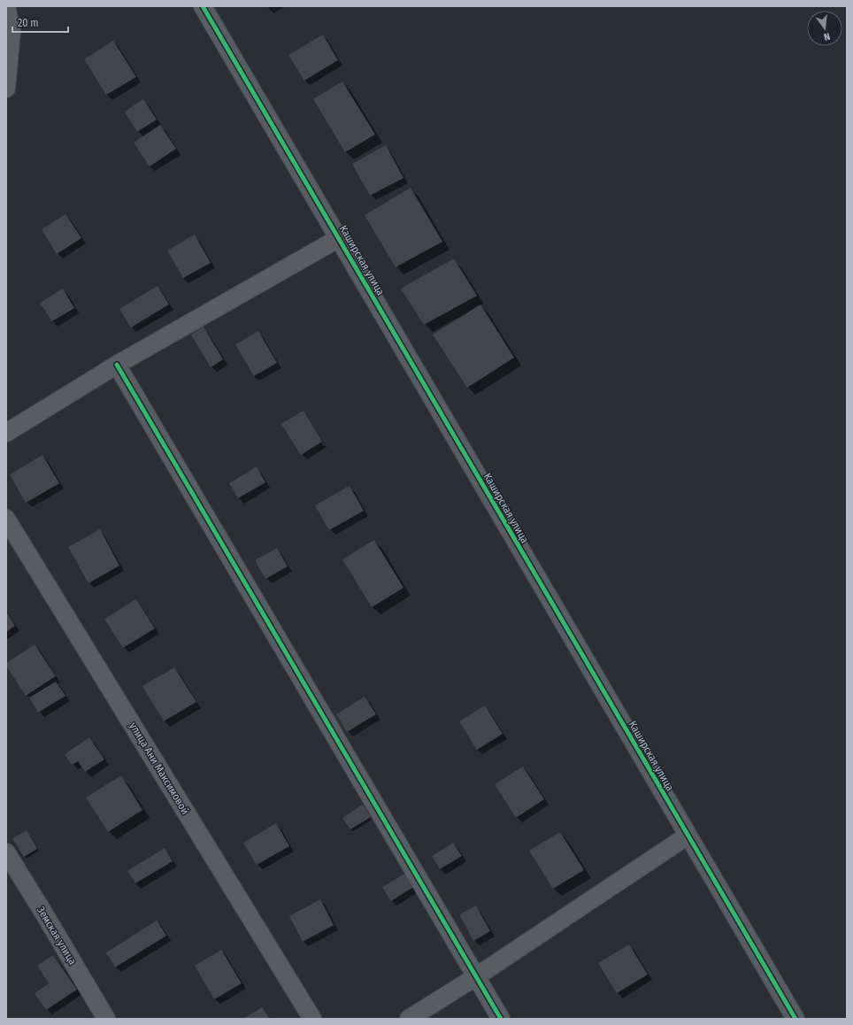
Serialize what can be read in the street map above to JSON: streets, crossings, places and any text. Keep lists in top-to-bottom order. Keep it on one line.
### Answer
{"streets":{"street":["Каширская улица","улица Ани Максимовой","Земская улица"]},"scale_bar":"20 m","north":"bottom"}
